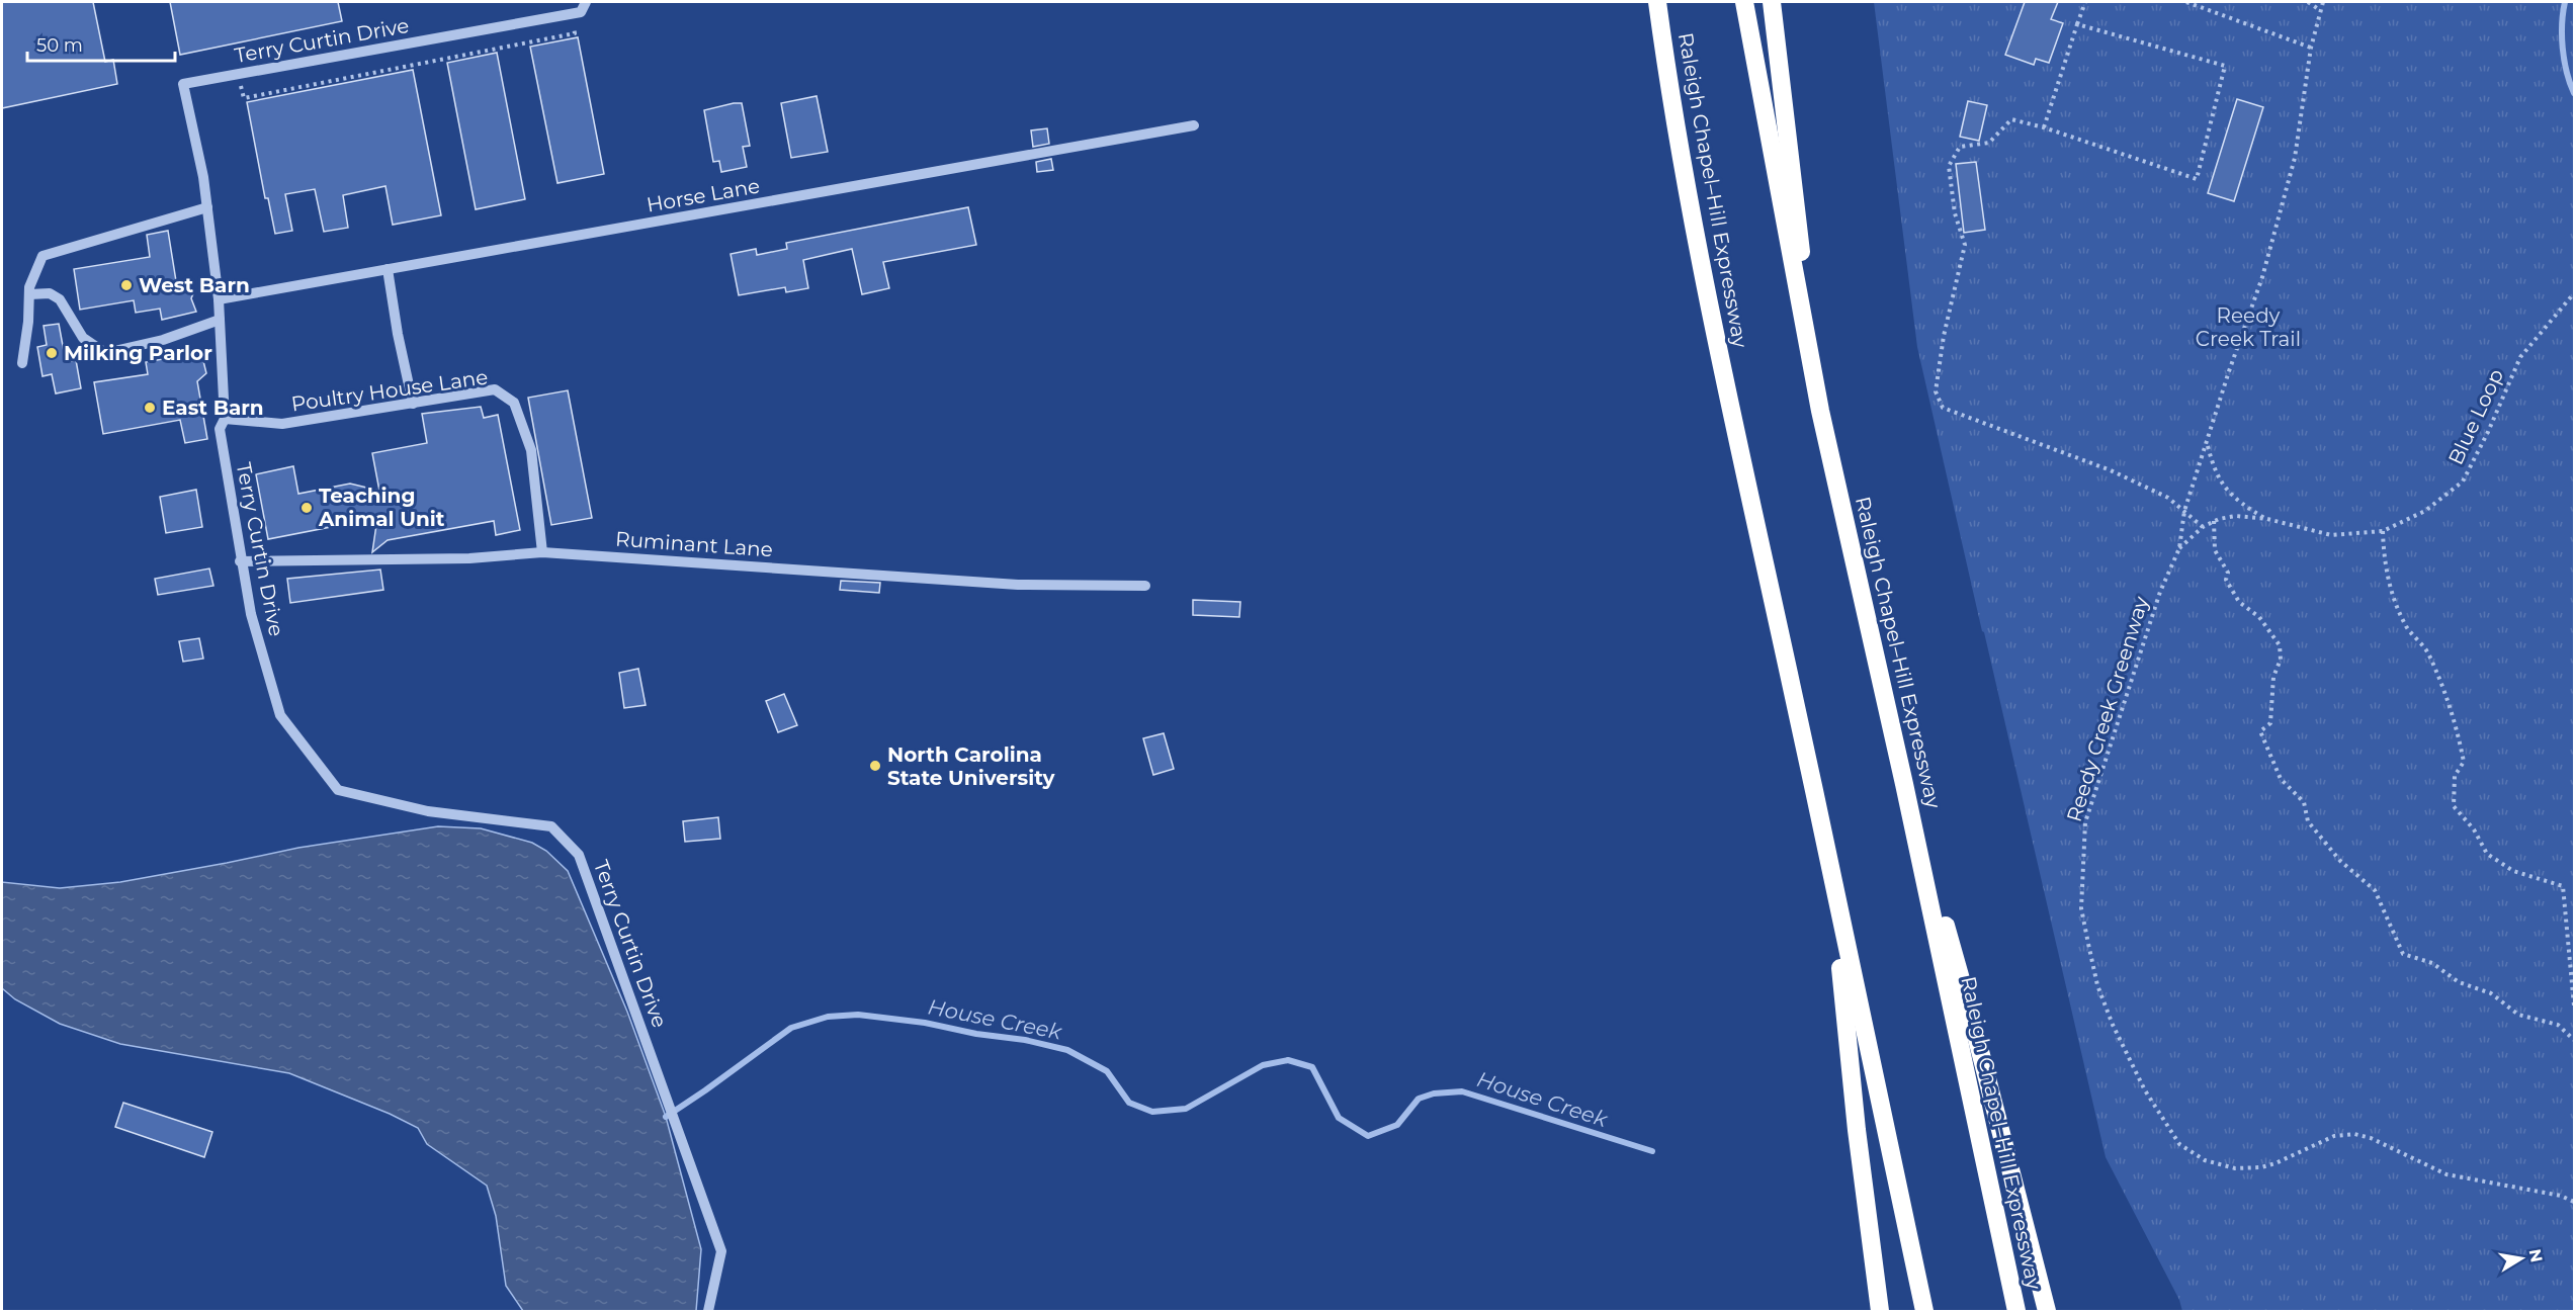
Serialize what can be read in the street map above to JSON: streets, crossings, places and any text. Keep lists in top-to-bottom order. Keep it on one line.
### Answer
{"streets":{"highway":["Raleigh Chapel–Hill Expressway"],"street":["Terry Curtin Drive","Horse Lane","Poultry House Lane","Ruminant Lane"],"path":["Blue Loop","Reedy Creek Greenway"]},"crossings":[["Terry Curtin Drive","Horse Lane"],["Terry Curtin Drive","Poultry House Lane"],["Terry Curtin Drive","Ruminant Lane"],["Poultry House Lane","Ruminant Lane"],["Blue Loop","Reedy Creek Greenway"]],"water":["House Creek"],"parks":["Reedy Creek Trail"],"places":["West Barn","Milking Parlor","East Barn","Teaching Animal Unit","North Carolina State University"],"scale_bar":"50 m","north":"right"}
